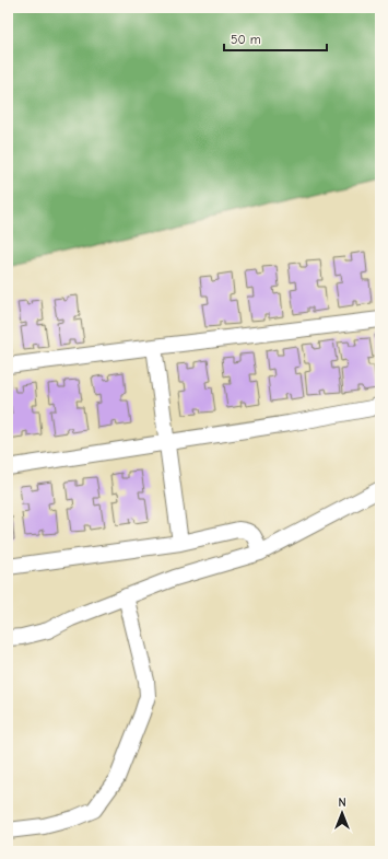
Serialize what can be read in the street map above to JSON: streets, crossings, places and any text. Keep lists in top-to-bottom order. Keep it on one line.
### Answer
{"scale_bar":"50 m","north":"top"}
